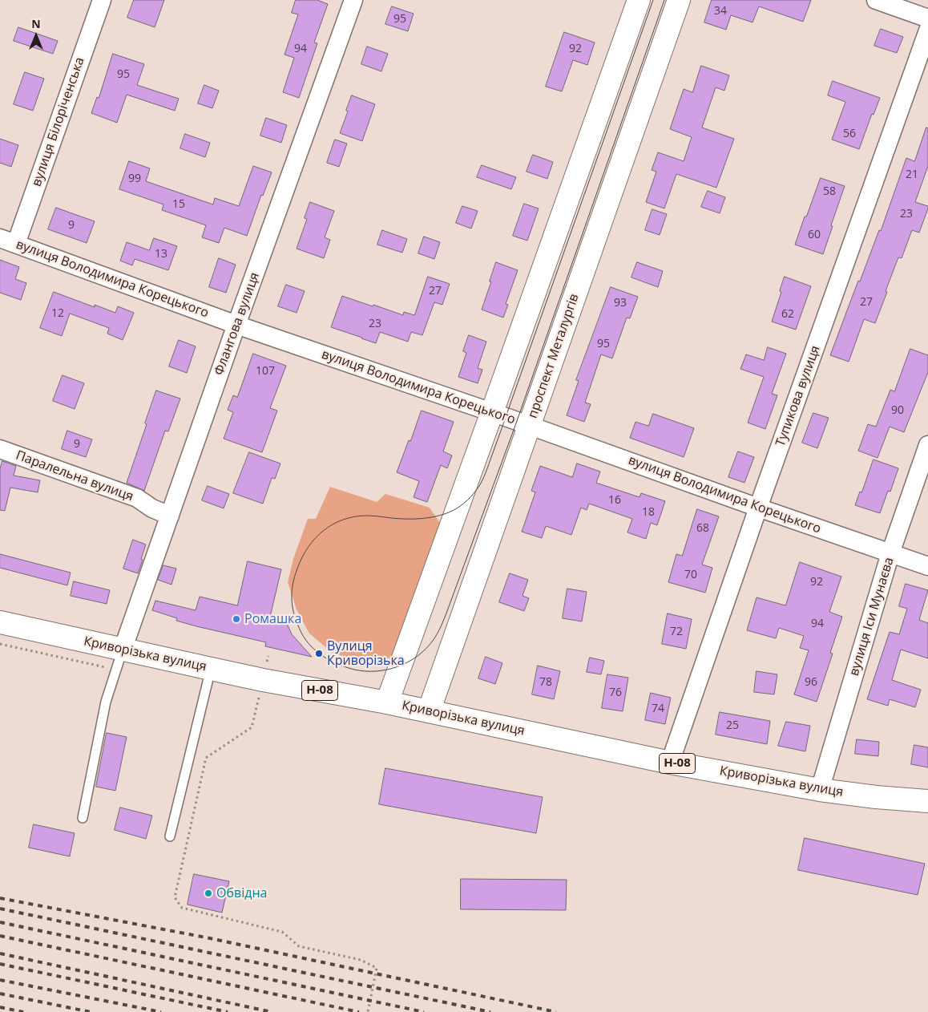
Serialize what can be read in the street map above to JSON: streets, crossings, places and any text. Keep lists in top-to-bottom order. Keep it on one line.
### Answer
{"streets":{"main road":["проспект Металургів","Криворізька вулиця","Н-08"],"street":["вулиця Білоріченська","вулиця Володимира Корецького","Флангова вулиця","Тупикова вулиця","Паралельна вулиця","вулиця Іси Мунаєва"]},"crossings":[["вулиця Білоріченська","вулиця Володимира Корецького"],["вулиця Володимира Корецького","Флангова вулиця"],["вулиця Володимира Корецького","проспект Металургів"],["вулиця Володимира Корецького","Тупикова вулиця"],["вулиця Володимира Корецького","вулиця Іси Мунаєва"],["Флангова вулиця","Паралельна вулиця"],["Флангова вулиця","Криворізька вулиця"],["проспект Металургів","Криворізька вулиця"],["Тупикова вулиця","Криворізька вулиця"],["вулиця Іси Мунаєва","Криворізька вулиця"]],"places":["Ромашка","Вулиця Криворізька","Обвідна"],"house_numbers":["34","95","94","92","95","56","21","99","58","15","23","9","60","13","27","27","93","12","62","23","95","107","90","9","16","18","68","70","92","94","72","78","96","76","74","25"],"north":"top"}
